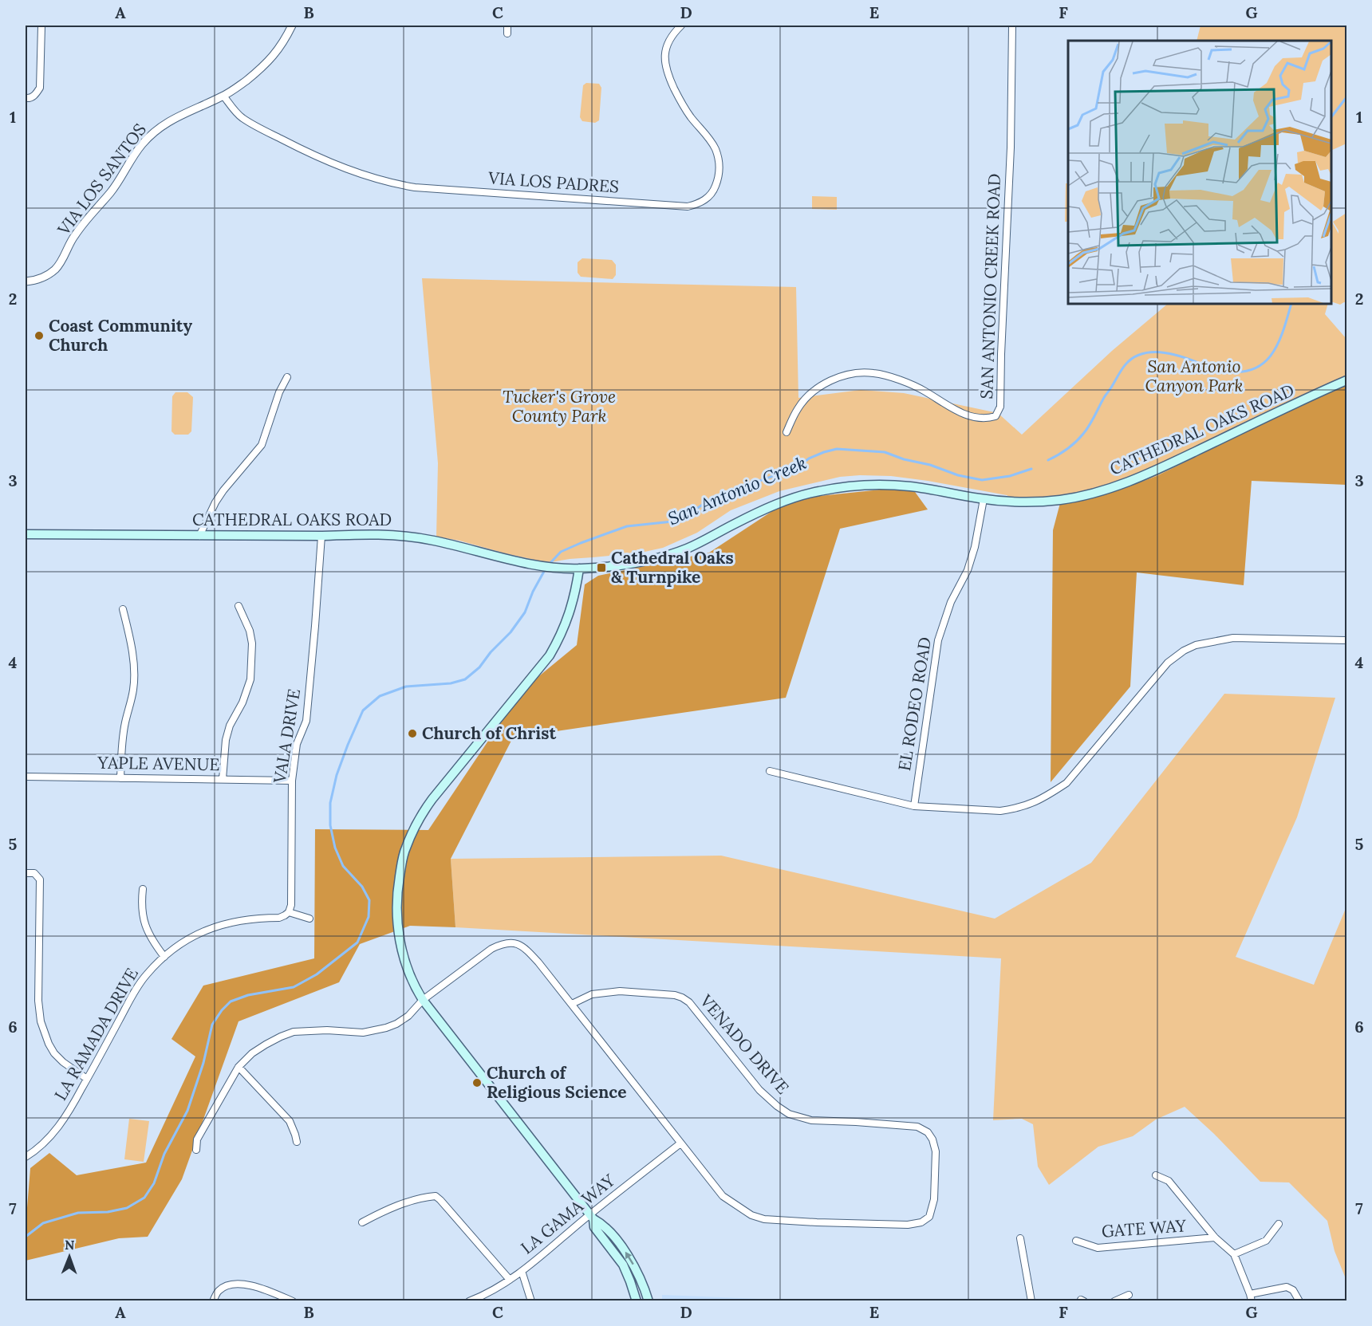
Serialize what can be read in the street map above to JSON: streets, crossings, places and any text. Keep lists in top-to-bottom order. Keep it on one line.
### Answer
{"streets":{"main road":["CATHEDRAL OAKS ROAD"],"street":["VIA LOS SANTOS","VIA LOS PADRES","SAN ANTONIO CREEK ROAD","EL RODEO ROAD","VALA DRIVE","YAPLE AVENUE","LA RAMADA DRIVE","VENADO DRIVE","LA GAMA WAY","GATE WAY"]},"crossings":[["VIA LOS SANTOS","VIA LOS PADRES"],["CATHEDRAL OAKS ROAD","EL RODEO ROAD"],["CATHEDRAL OAKS ROAD","VALA DRIVE"],["VALA DRIVE","YAPLE AVENUE"],["VALA DRIVE","LA RAMADA DRIVE"],["VENADO DRIVE","LA GAMA WAY"]],"water":["San Antonio Creek"],"parks":["San Antonio Canyon Park","Tucker's Grove County Park"],"places":{"other":["Coast Community Church","Church of Christ","Church of Religious Science"],"transit":["Cathedral Oaks & Turnpike"]},"north":"top","grid":{"columns":["A","B","C","D","E","F","G"],"rows":["1","2","3","4","5","6","7"]}}
